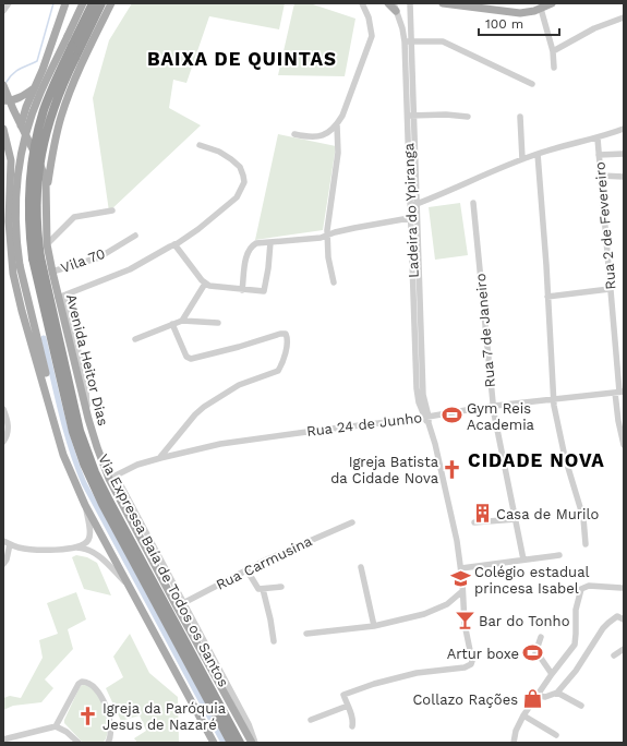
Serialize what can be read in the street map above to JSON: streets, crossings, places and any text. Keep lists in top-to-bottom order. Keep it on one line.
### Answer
{"streets":{"highway":["Via Expressa Baía de Todos os Santos"],"main road":["Avenida Heitor Dias"],"street":["Ladeira do Ypiranga","Rua 2 de Fevereiro","Vila 70","Rua 7 de Janeiro","Rua 24 de Junho","Rua Carmusina"]},"crossings":[["Ladeira do Ypiranga","Rua 24 de Junho"],["Rua 2 de Fevereiro","Rua 24 de Junho"],["Vila 70","Avenida Heitor Dias"],["Rua 7 de Janeiro","Rua 24 de Junho"],["Avenida Heitor Dias","Rua 24 de Junho"],["Avenida Heitor Dias","Rua Carmusina"]],"districts":["BAIXA DE QUINTAS","CIDADE NOVA"],"places":{"sports":["Gym Reis Academia","Artur boxe"],"church":["Igreja Batista da Cidade Nova","Igreja da Paróquia Jesus de Nazaré"],"building":["Casa de Murilo"],"school or university":["Colégio estadual princesa Isabel"],"bar":["Bar do Tonho"],"shop":["Collazo Rações"]},"scale_bar":"100 m"}
